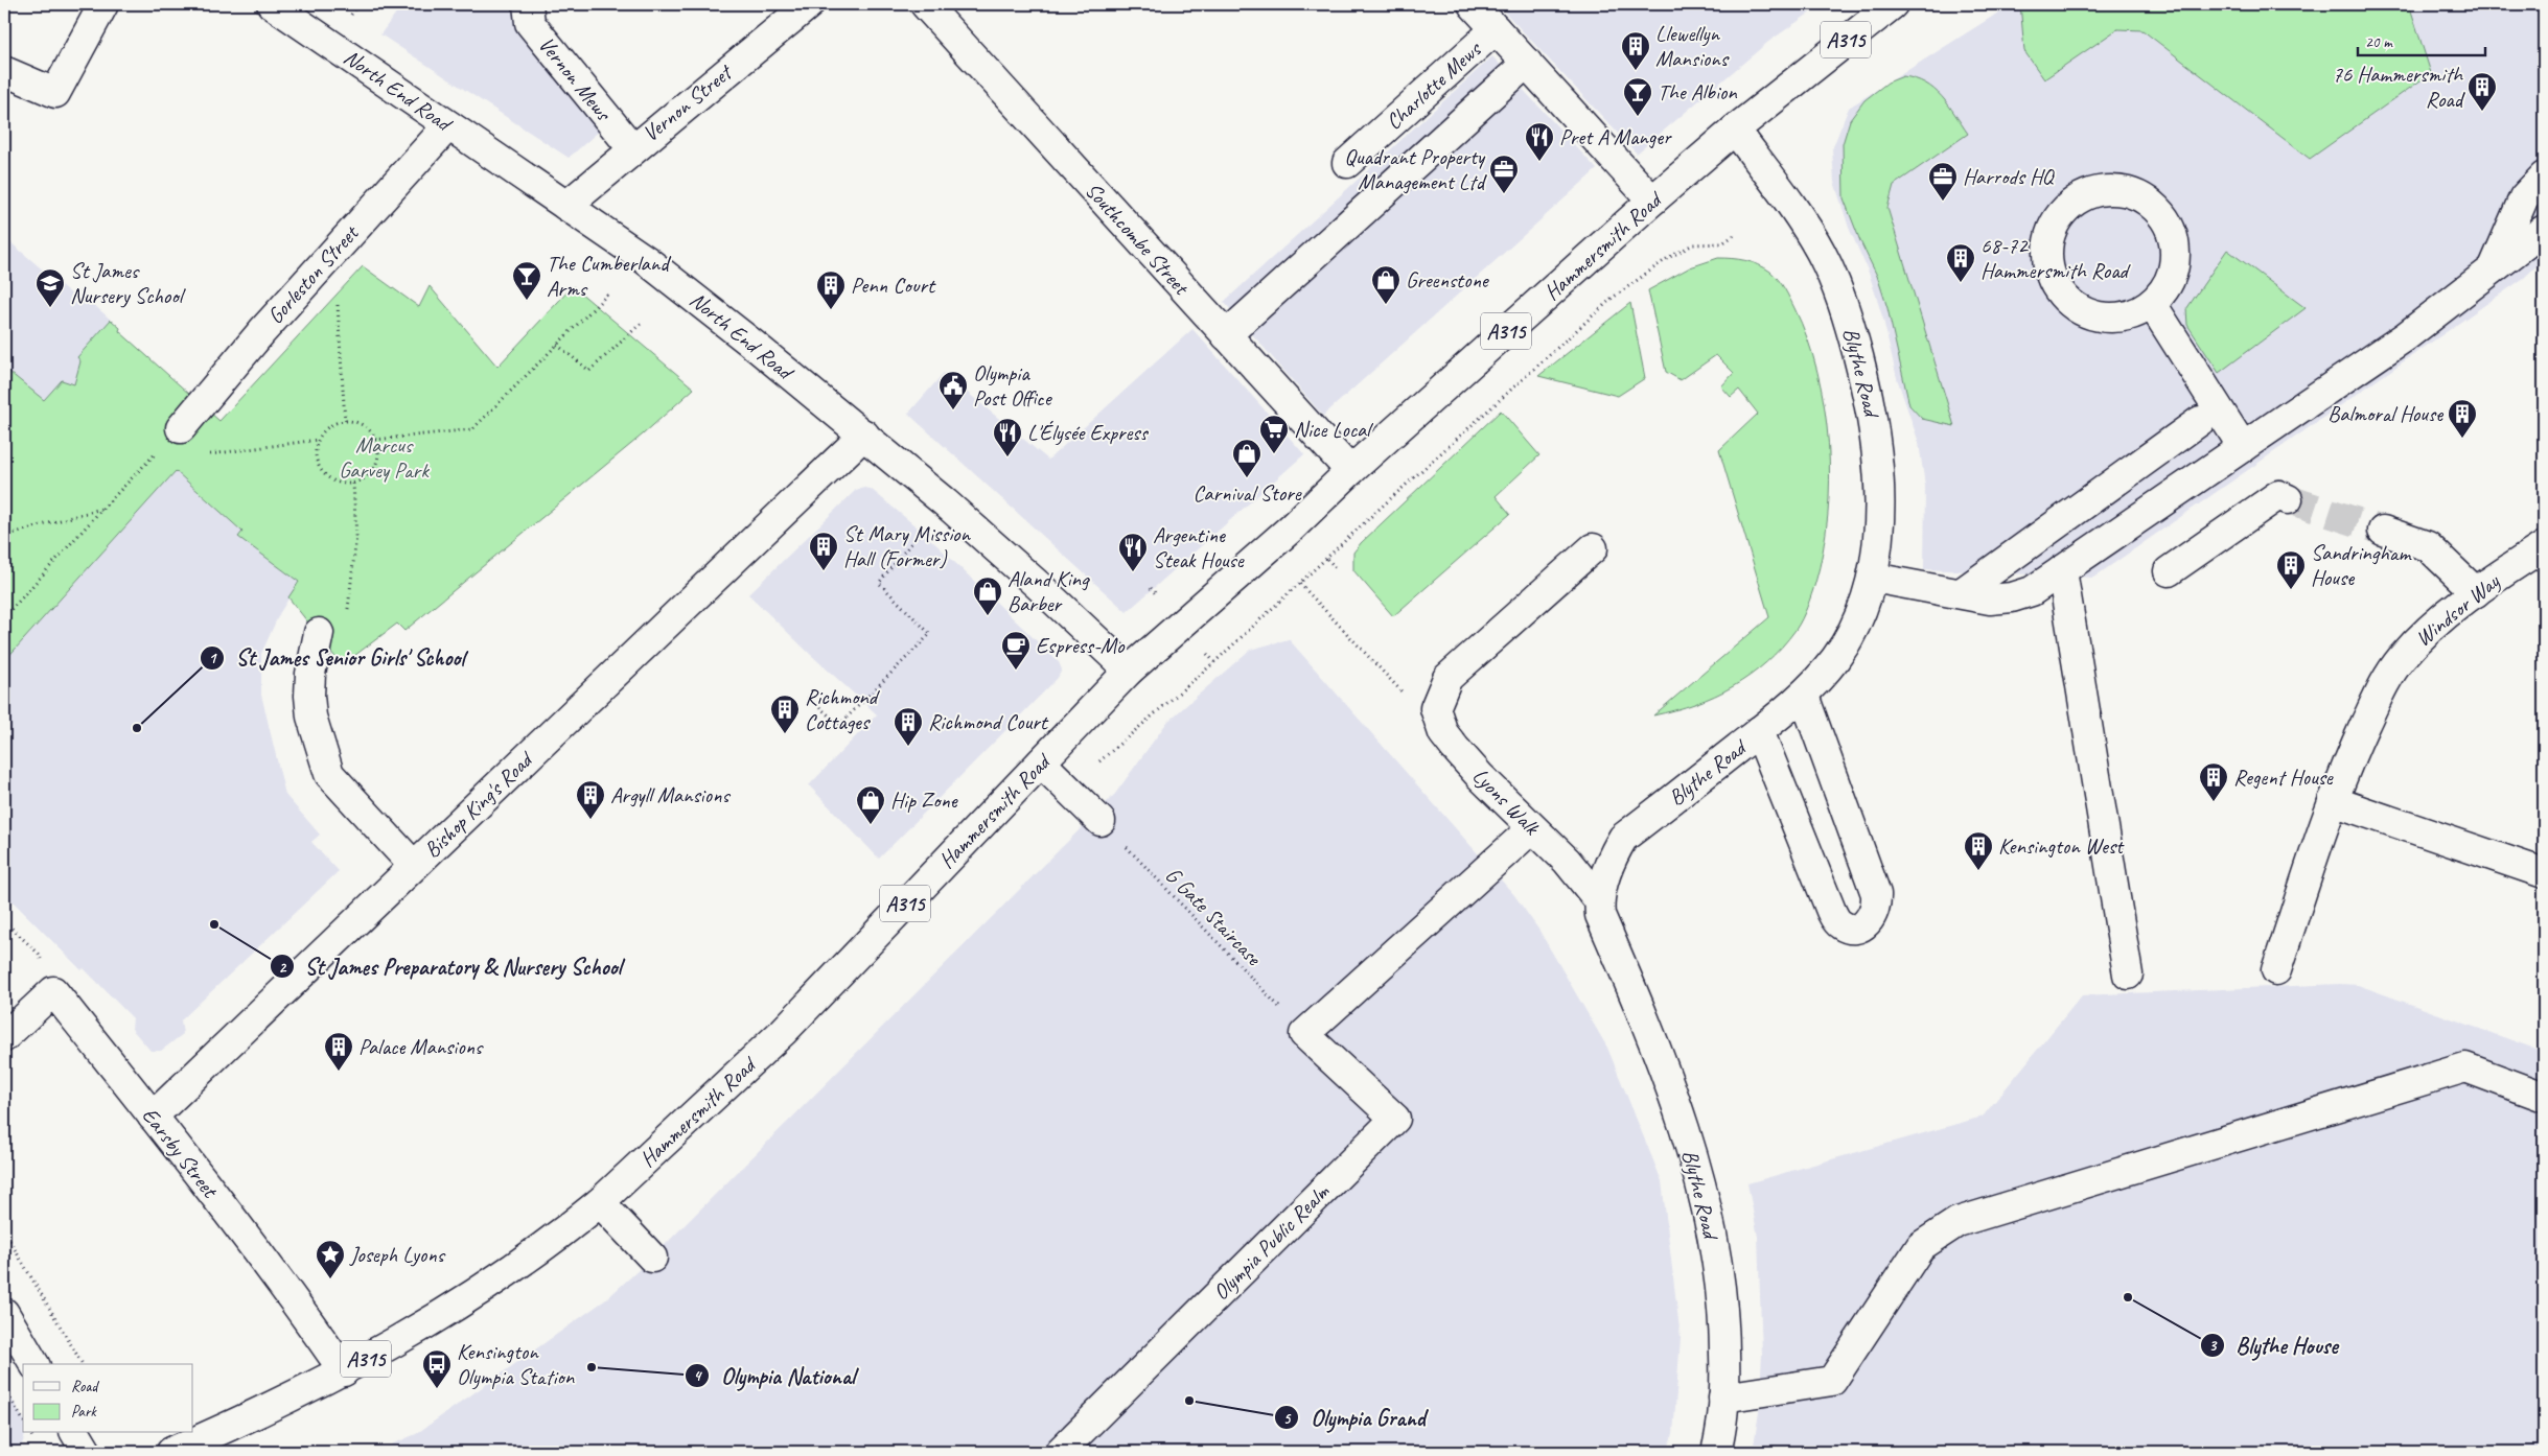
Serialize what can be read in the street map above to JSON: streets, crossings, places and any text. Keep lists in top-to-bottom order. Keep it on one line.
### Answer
{"streets":{"street":["A315","Vernon Mews","Charlotte Mews","North End Road","Vernon Street","Southcombe Street","Hammersmith Road","Gorleston Street","Blythe Road","Windsor Way","Lyons Walk","Bishop King's Road","Earsby Street","Olympia Public Realm"],"path":["G Gate Staircase"]},"crossings":[["Vernon Mews","Vernon Street"],["North End Road","Vernon Street"],["North End Road","Hammersmith Road"],["North End Road","Gorleston Street"],["North End Road","Bishop King's Road"],["Southcombe Street","Hammersmith Road"],["Hammersmith Road","Blythe Road"],["Hammersmith Road","Earsby Street"],["Blythe Road","Lyons Walk"],["Bishop King's Road","Earsby Street"],["G Gate Staircase","Olympia Public Realm"]],"parks":["Marcus Garvey Park"],"places":{"building":["Llewellyn Mansions","76 Hammersmith Road","68-72 Hammersmith Road","Penn Court","Balmoral House","St Mary Mission Hall (Former)","Sandringham House","Richmond Cottages","Richmond Court","Regent House","Argyll Mansions","Kensington West","Palace Mansions"],"bar":["The Albion","The Cumberland Arms"],"restaurant":["Pret A Manger","L'Élysée Express","Argentine Steak House"],"office":["Quadrant Property Management Ltd","Harrods HQ"],"shop":["Greenstone","Carnival Store","Aland King Barber","Hip Zone"],"school or university":["St James Nursery School"],"public building":["Olympia Post Office"],"supermarket":["Nice Local"],"cafe":["Espress-Mo"],"other":["St James Senior Girls' School","St James Preparatory & Nursery School","Blythe House","Olympia National","Olympia Grand"],"place":["Joseph Lyons"],"bus stop":["Kensington Olympia Station"]},"legend":["Road","Park"],"scale_bar":"20 m"}
